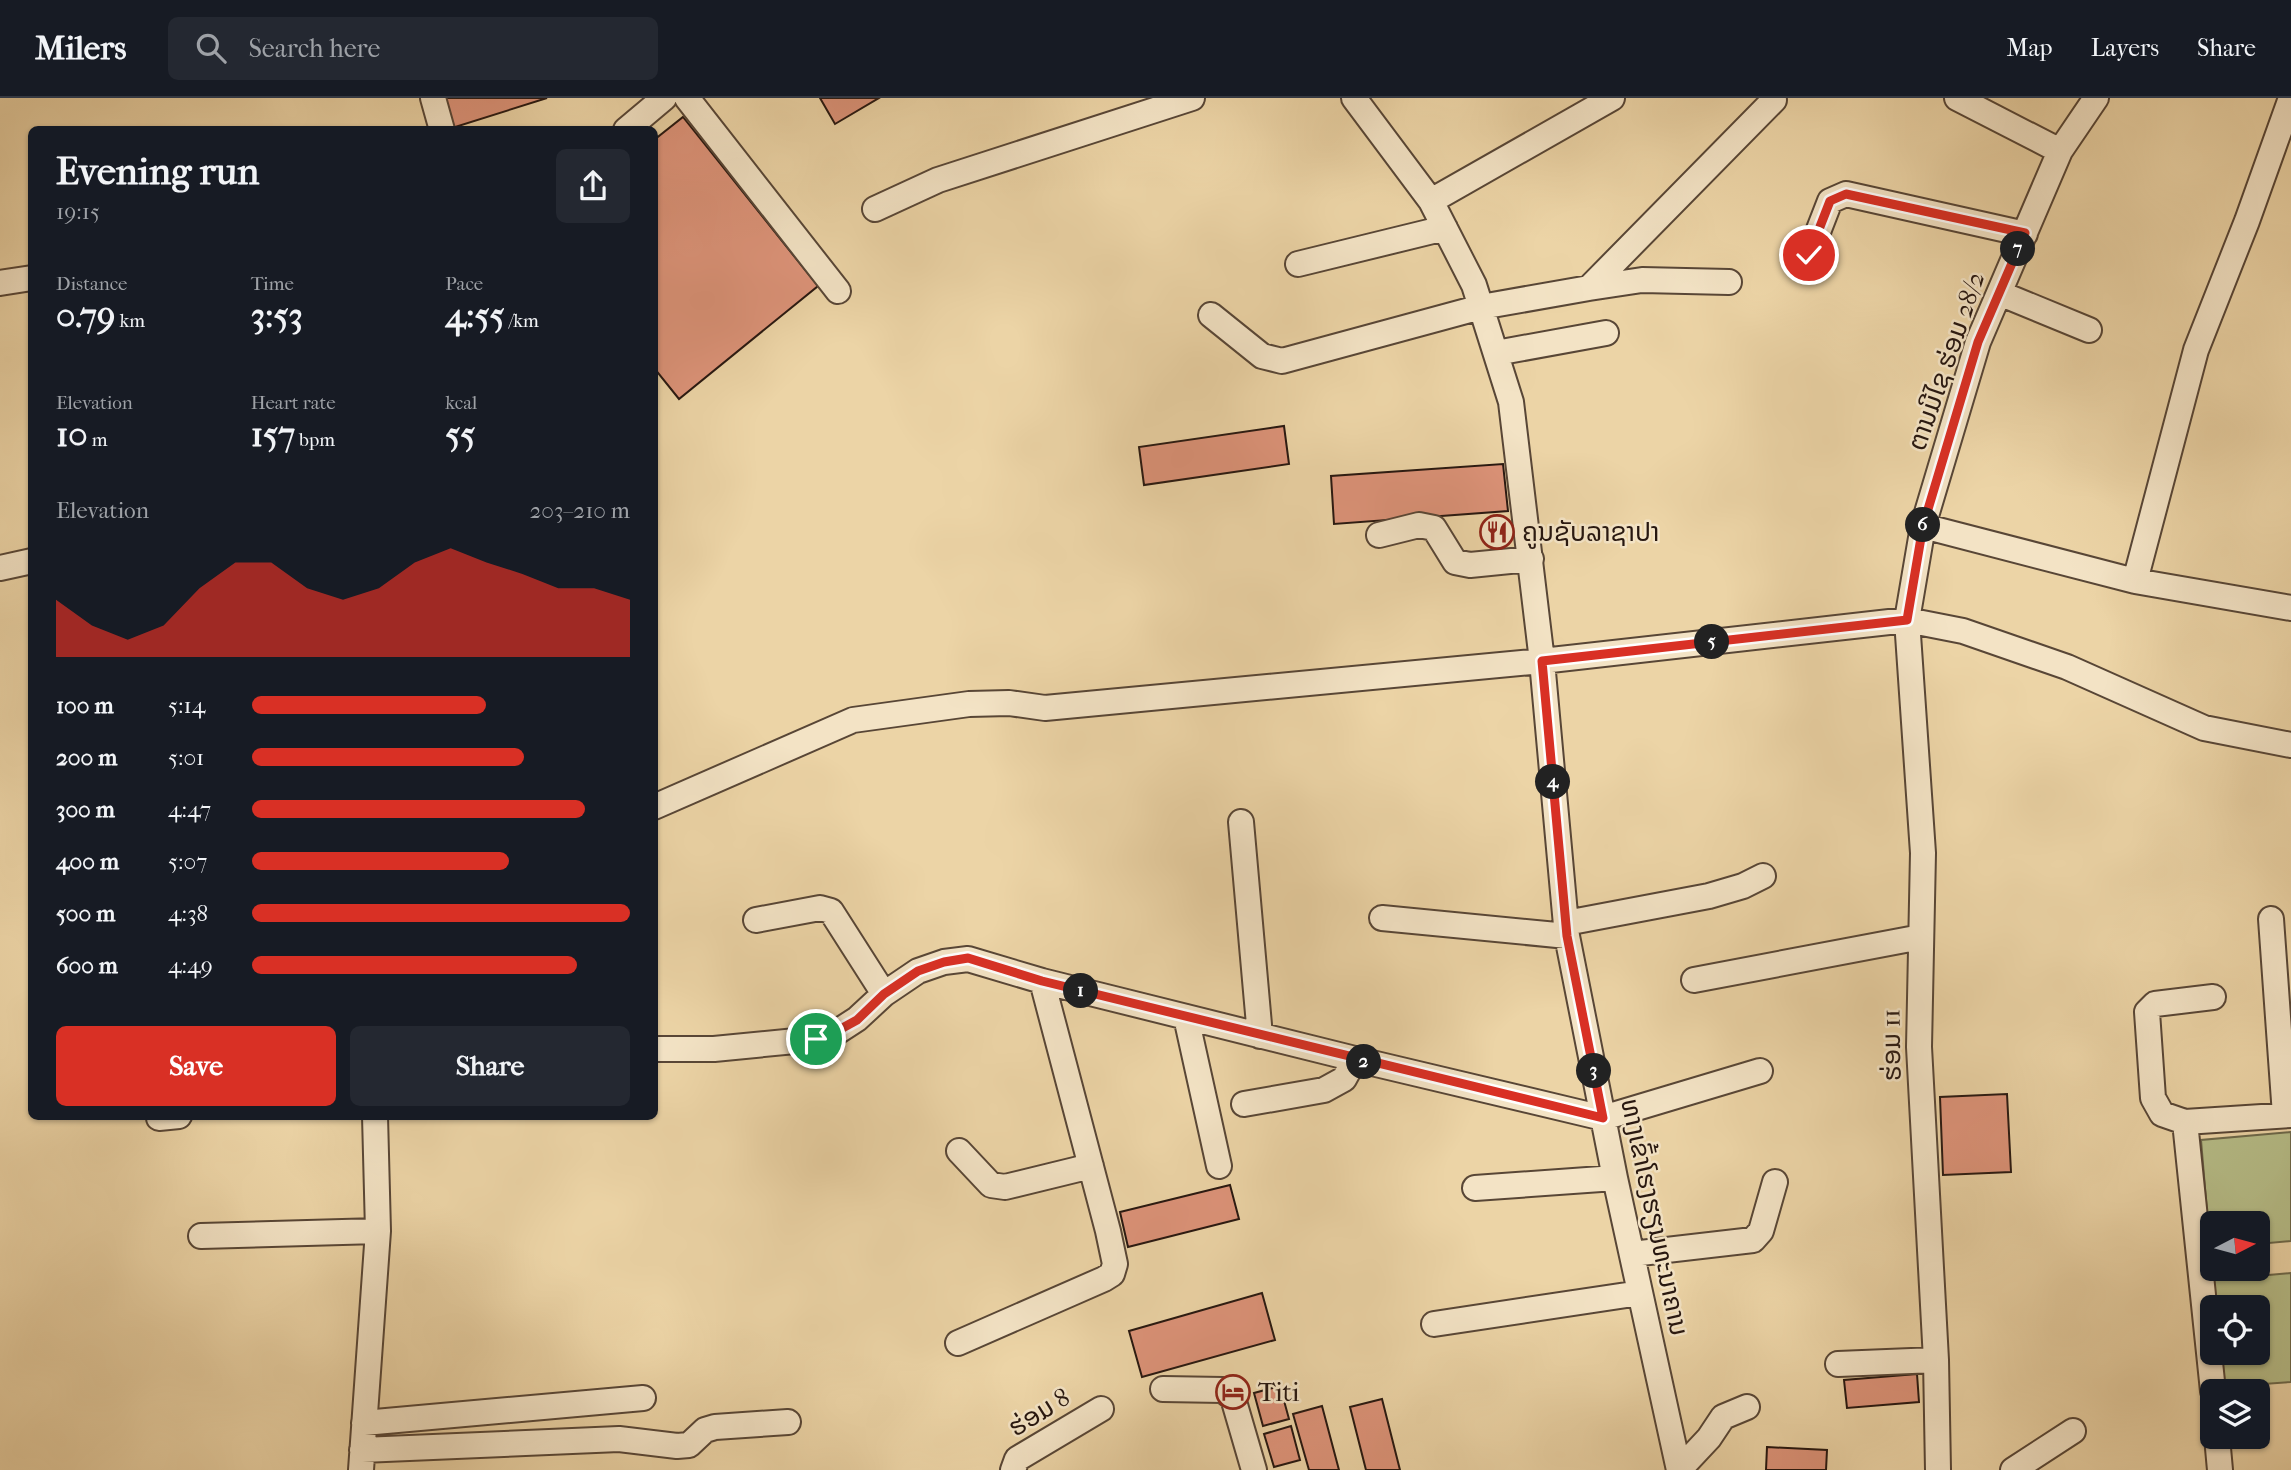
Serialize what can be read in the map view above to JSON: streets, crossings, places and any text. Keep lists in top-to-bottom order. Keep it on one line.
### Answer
{"streets":{"street":["ຕານມີໄຊ ຮ່ອມ 28/2","ຮ່ອມ 11","ທາງເຂົ້າໂຮງຮຽນທະນາຄານ","ຮ່ອມ 8"]},"crossings":[["ຕານມີໄຊ ຮ່ອມ 28/2","ຮ່ອມ 11"]],"places":{"restaurant":["ຄູນຊັບລາຊາປາ"],"hotel":["Titi"]},"north":"right","page":{"header":"Milers","search":"Search here","nav":["Map","Layers","Share"],"heading":["Evening run","19:15"],"pins":["7","6","5","4","1","2","3"],"stats":[["Distance","0.79 km"],["Time","3:53"],["Pace","4:55 /km"],["Elevation","10 m"],["Heart rate","157 bpm"],["kcal","55"]],"chart":["Elevation","203–210 m"],"list":[{"name":"100 m","note":"5:14"},{"name":"200 m","note":"5:01"},{"name":"300 m","note":"4:47"},{"name":"400 m","note":"5:07"},{"name":"500 m","note":"4:38"},{"name":"600 m","note":"4:49"}],"buttons":["Save","Share"]}}
